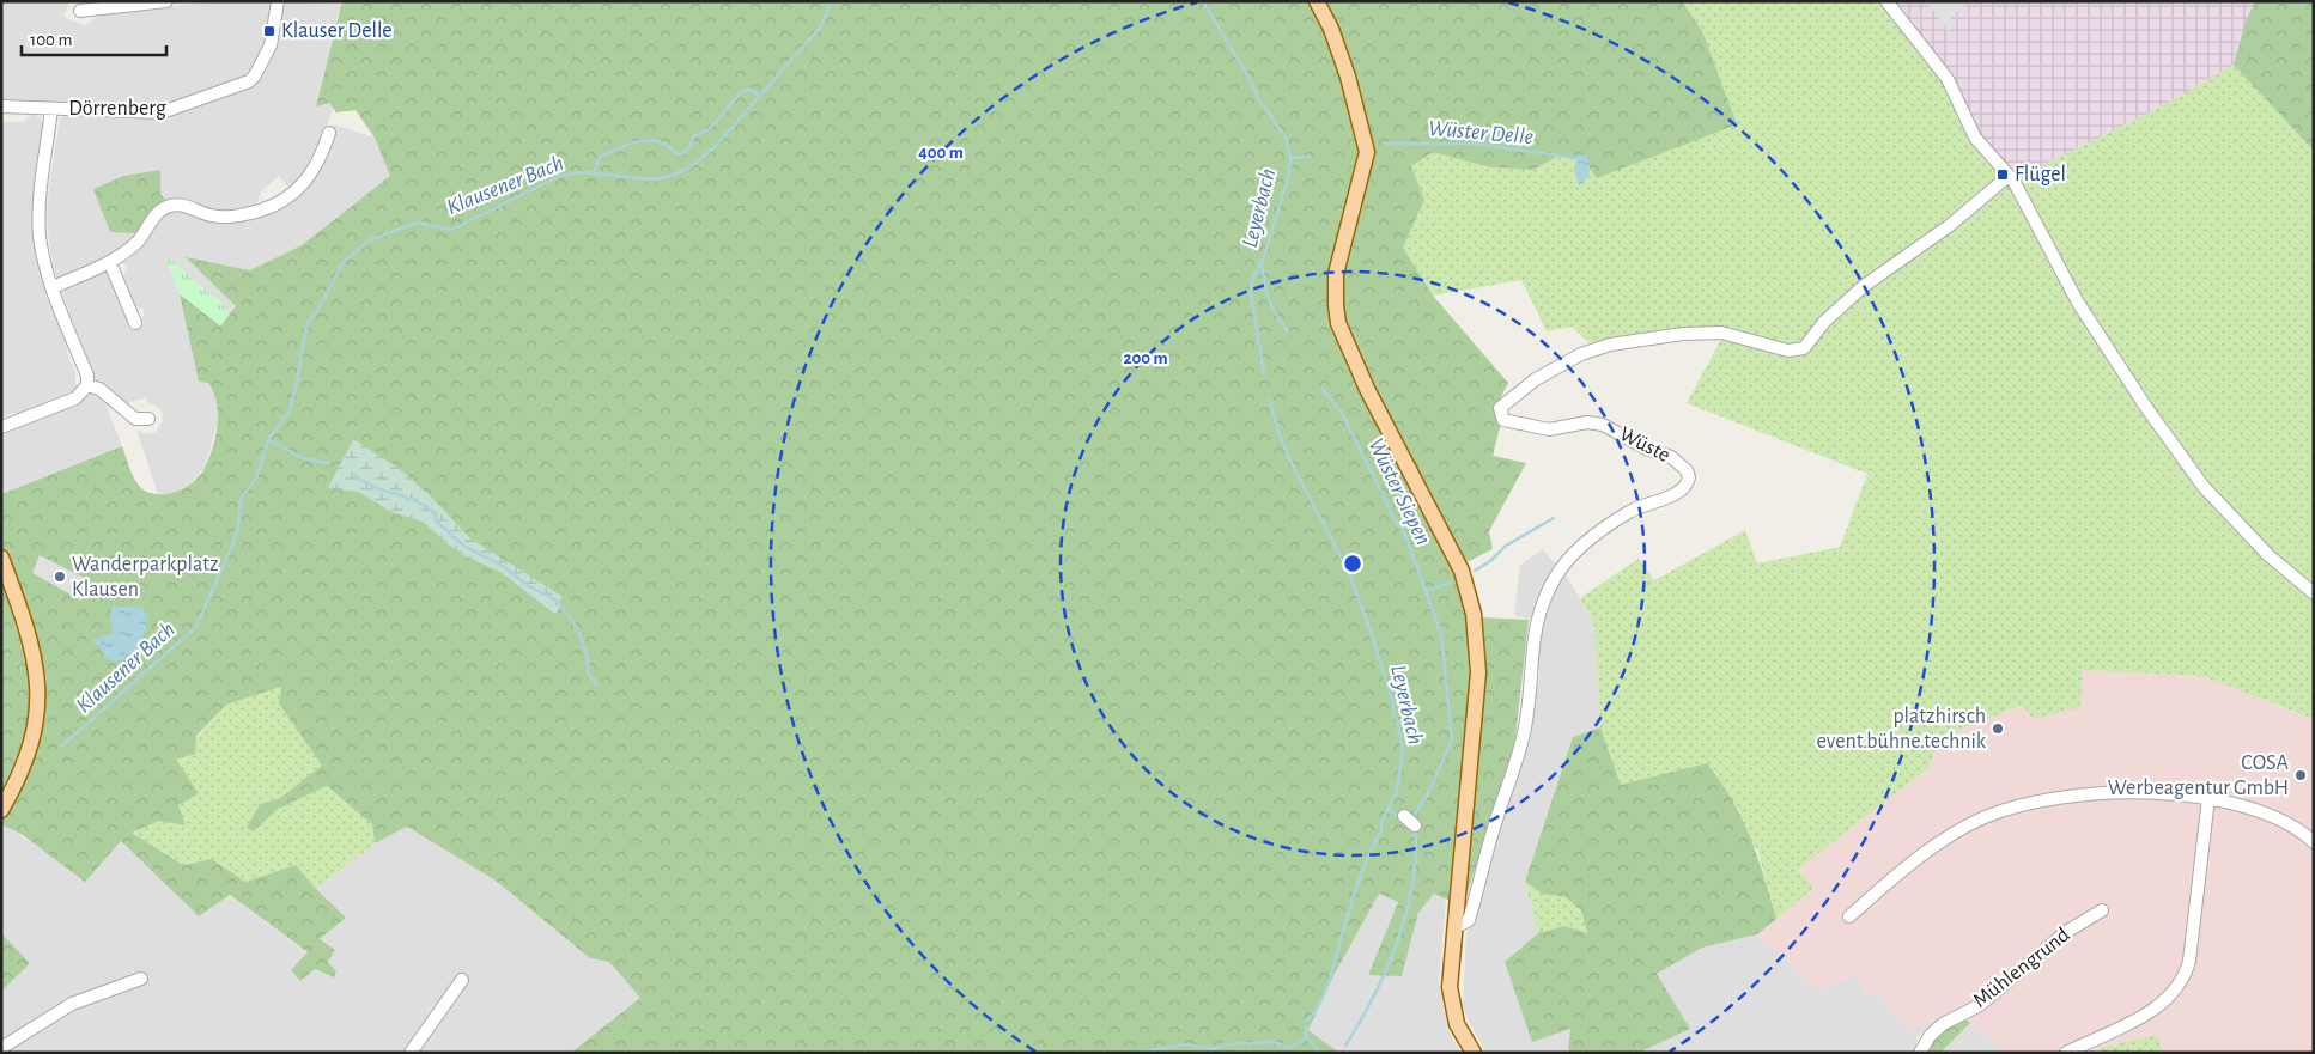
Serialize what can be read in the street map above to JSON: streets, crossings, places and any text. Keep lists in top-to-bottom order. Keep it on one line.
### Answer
{"streets":{"street":["Dörrenberg","Wüste","Mühlengrund"]},"water":["Wüster Delle","Klausener Bach","Leyerbach","Wüster Siepen"],"places":{"transit":["Klauser Delle","Flügel"],"other":["Wanderparkplatz Klausen","platzhirsch event.bühne.technik","COSA Werbeagentur GmbH"]},"scale_bar":"100 m","rings":["400 m","200 m"]}
